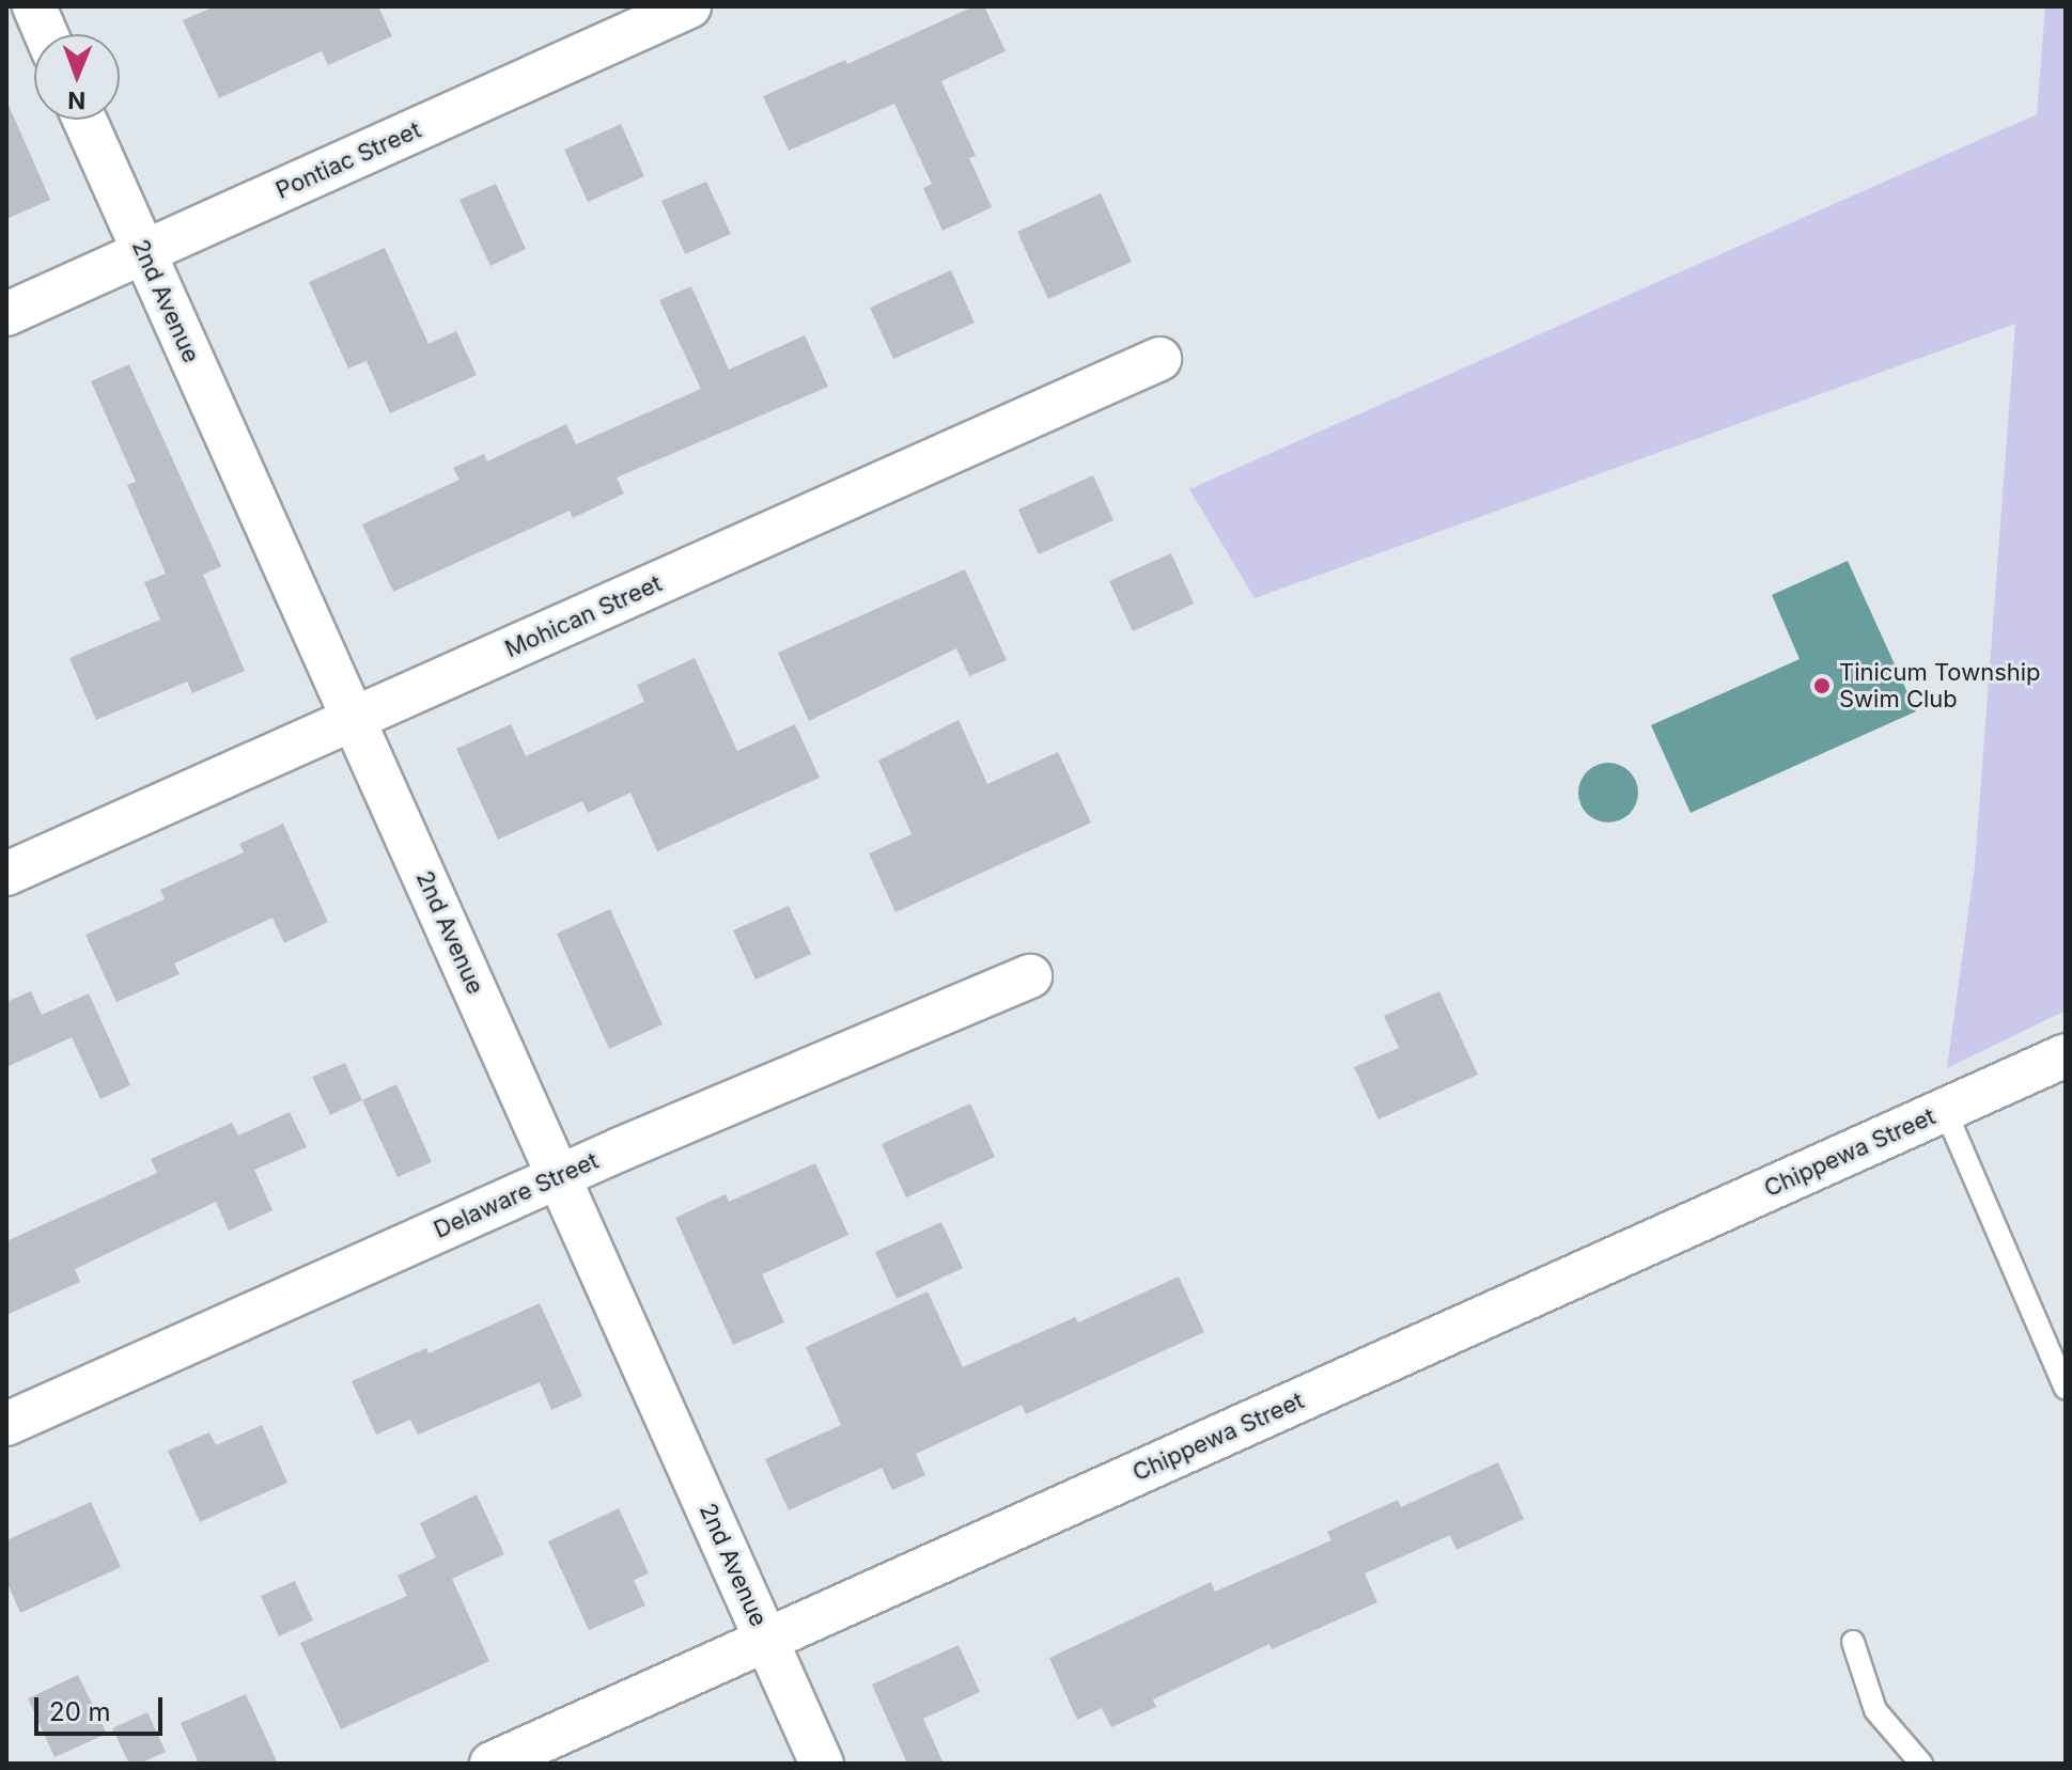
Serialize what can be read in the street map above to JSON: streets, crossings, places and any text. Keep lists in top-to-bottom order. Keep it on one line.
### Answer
{"streets":{"street":["Pontiac Street","2nd Avenue","Mohican Street","Chippewa Street","Delaware Street"]},"crossings":[["Pontiac Street","2nd Avenue"],["2nd Avenue","Mohican Street"],["2nd Avenue","Chippewa Street"],["2nd Avenue","Delaware Street"]],"places":["Tinicum Township Swim Club"],"scale_bar":"20 m","north":"bottom"}
